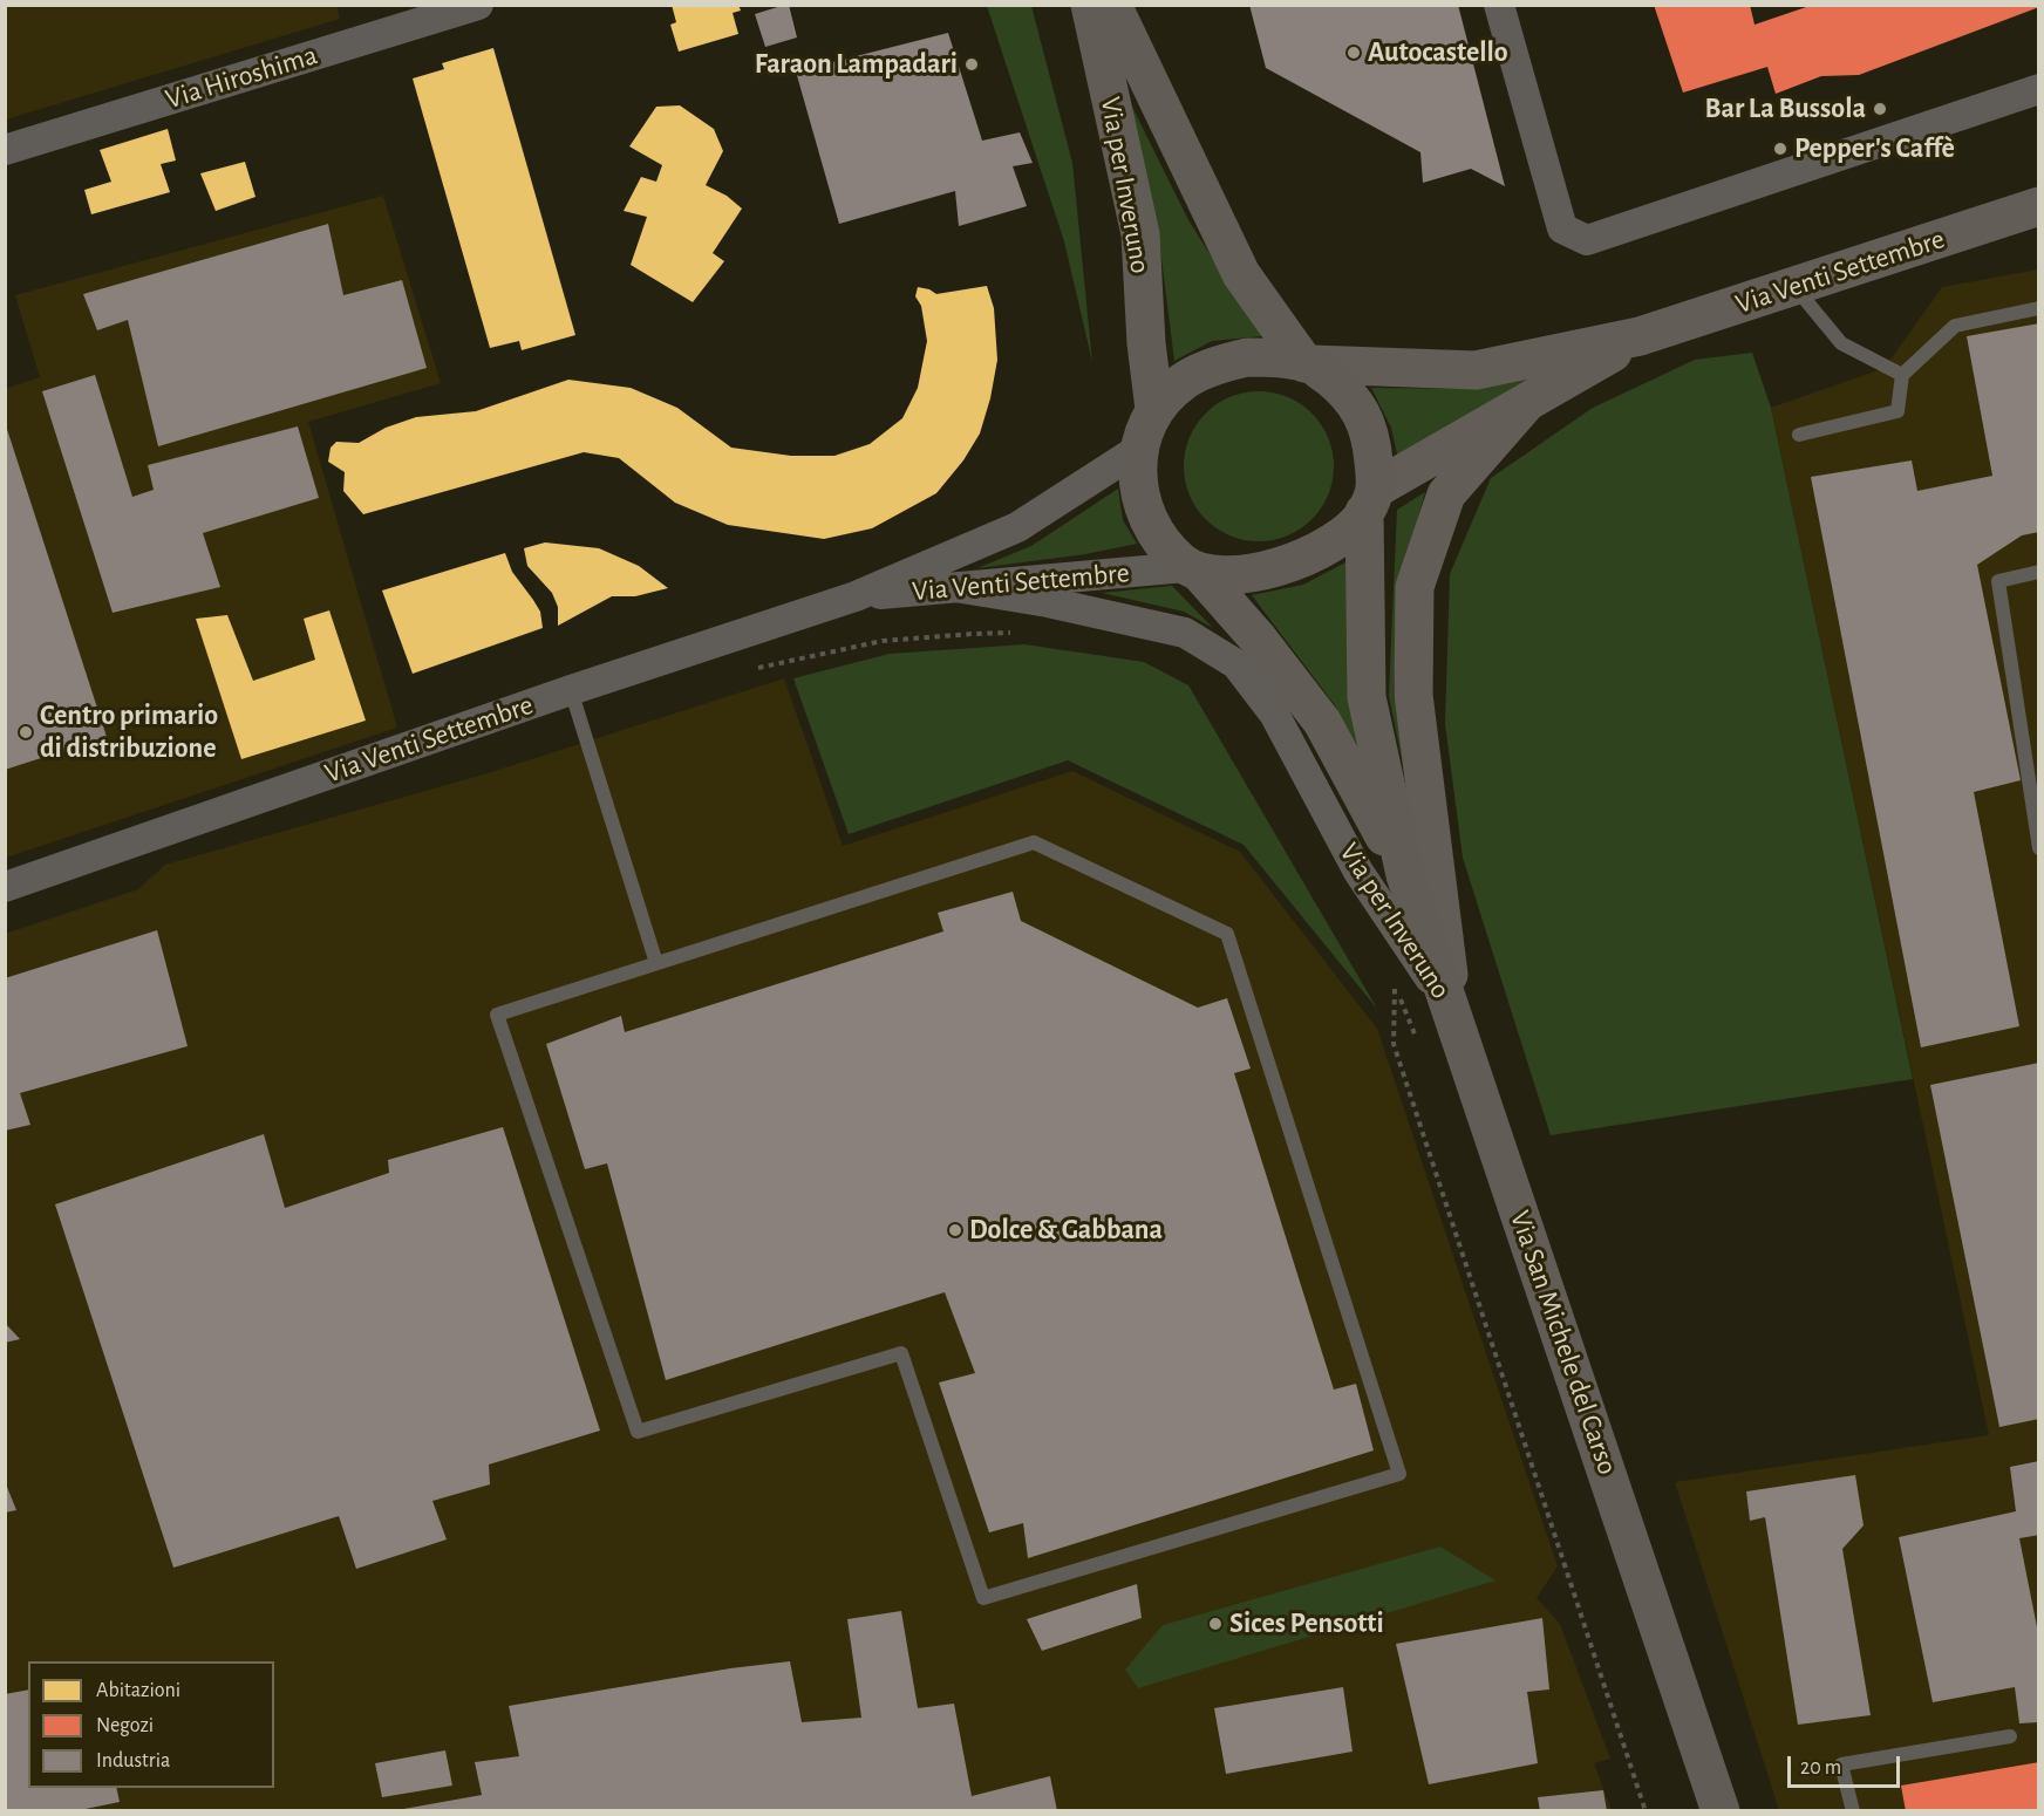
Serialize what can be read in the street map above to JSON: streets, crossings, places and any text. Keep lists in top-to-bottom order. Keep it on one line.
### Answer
{"streets":{"main road":["Via per Inveruno","Via San Michele del Carso"],"street":["Via Hiroshima","Via Venti Settembre"]},"crossings":[["Via per Inveruno","Via Venti Settembre"],["Via per Inveruno","Via San Michele del Carso"]],"places":["Autocastello","Faraon Lampadari","Bar La Bussola","Pepper's Caffè","Centro primario di distribuzione","Dolce & Gabbana","Sices Pensotti"],"legend":["Abitazioni","Negozi","Industria"],"scale_bar":"20 m"}
